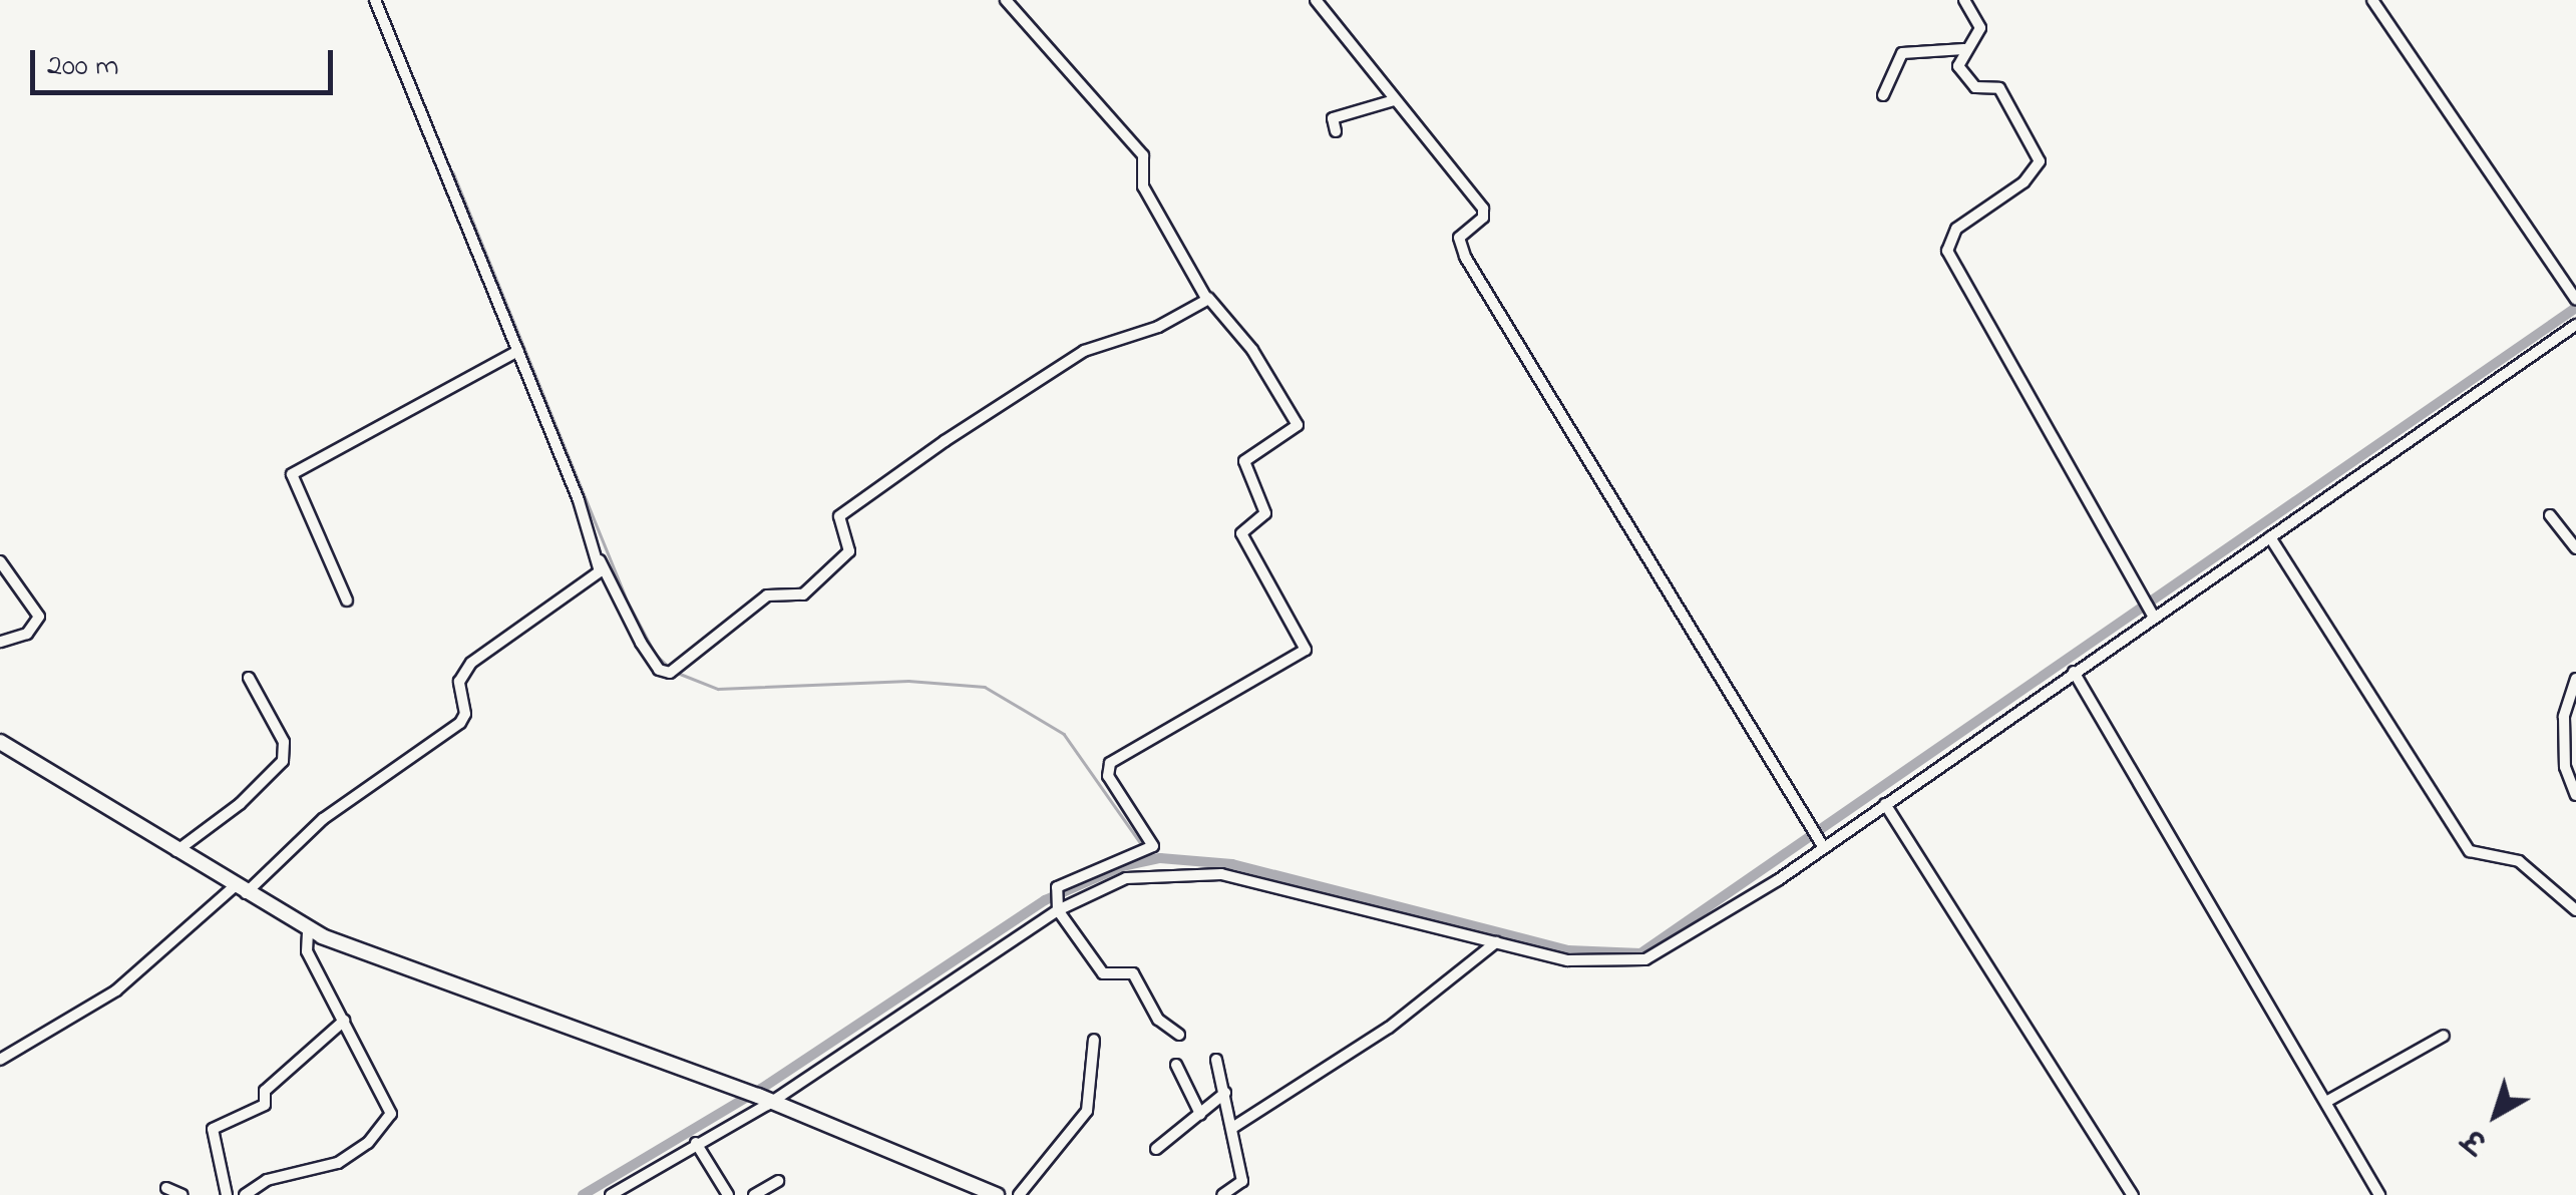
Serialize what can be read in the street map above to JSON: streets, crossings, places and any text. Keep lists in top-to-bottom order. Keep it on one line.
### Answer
{"scale_bar":"200 m","north":"bottom left"}
